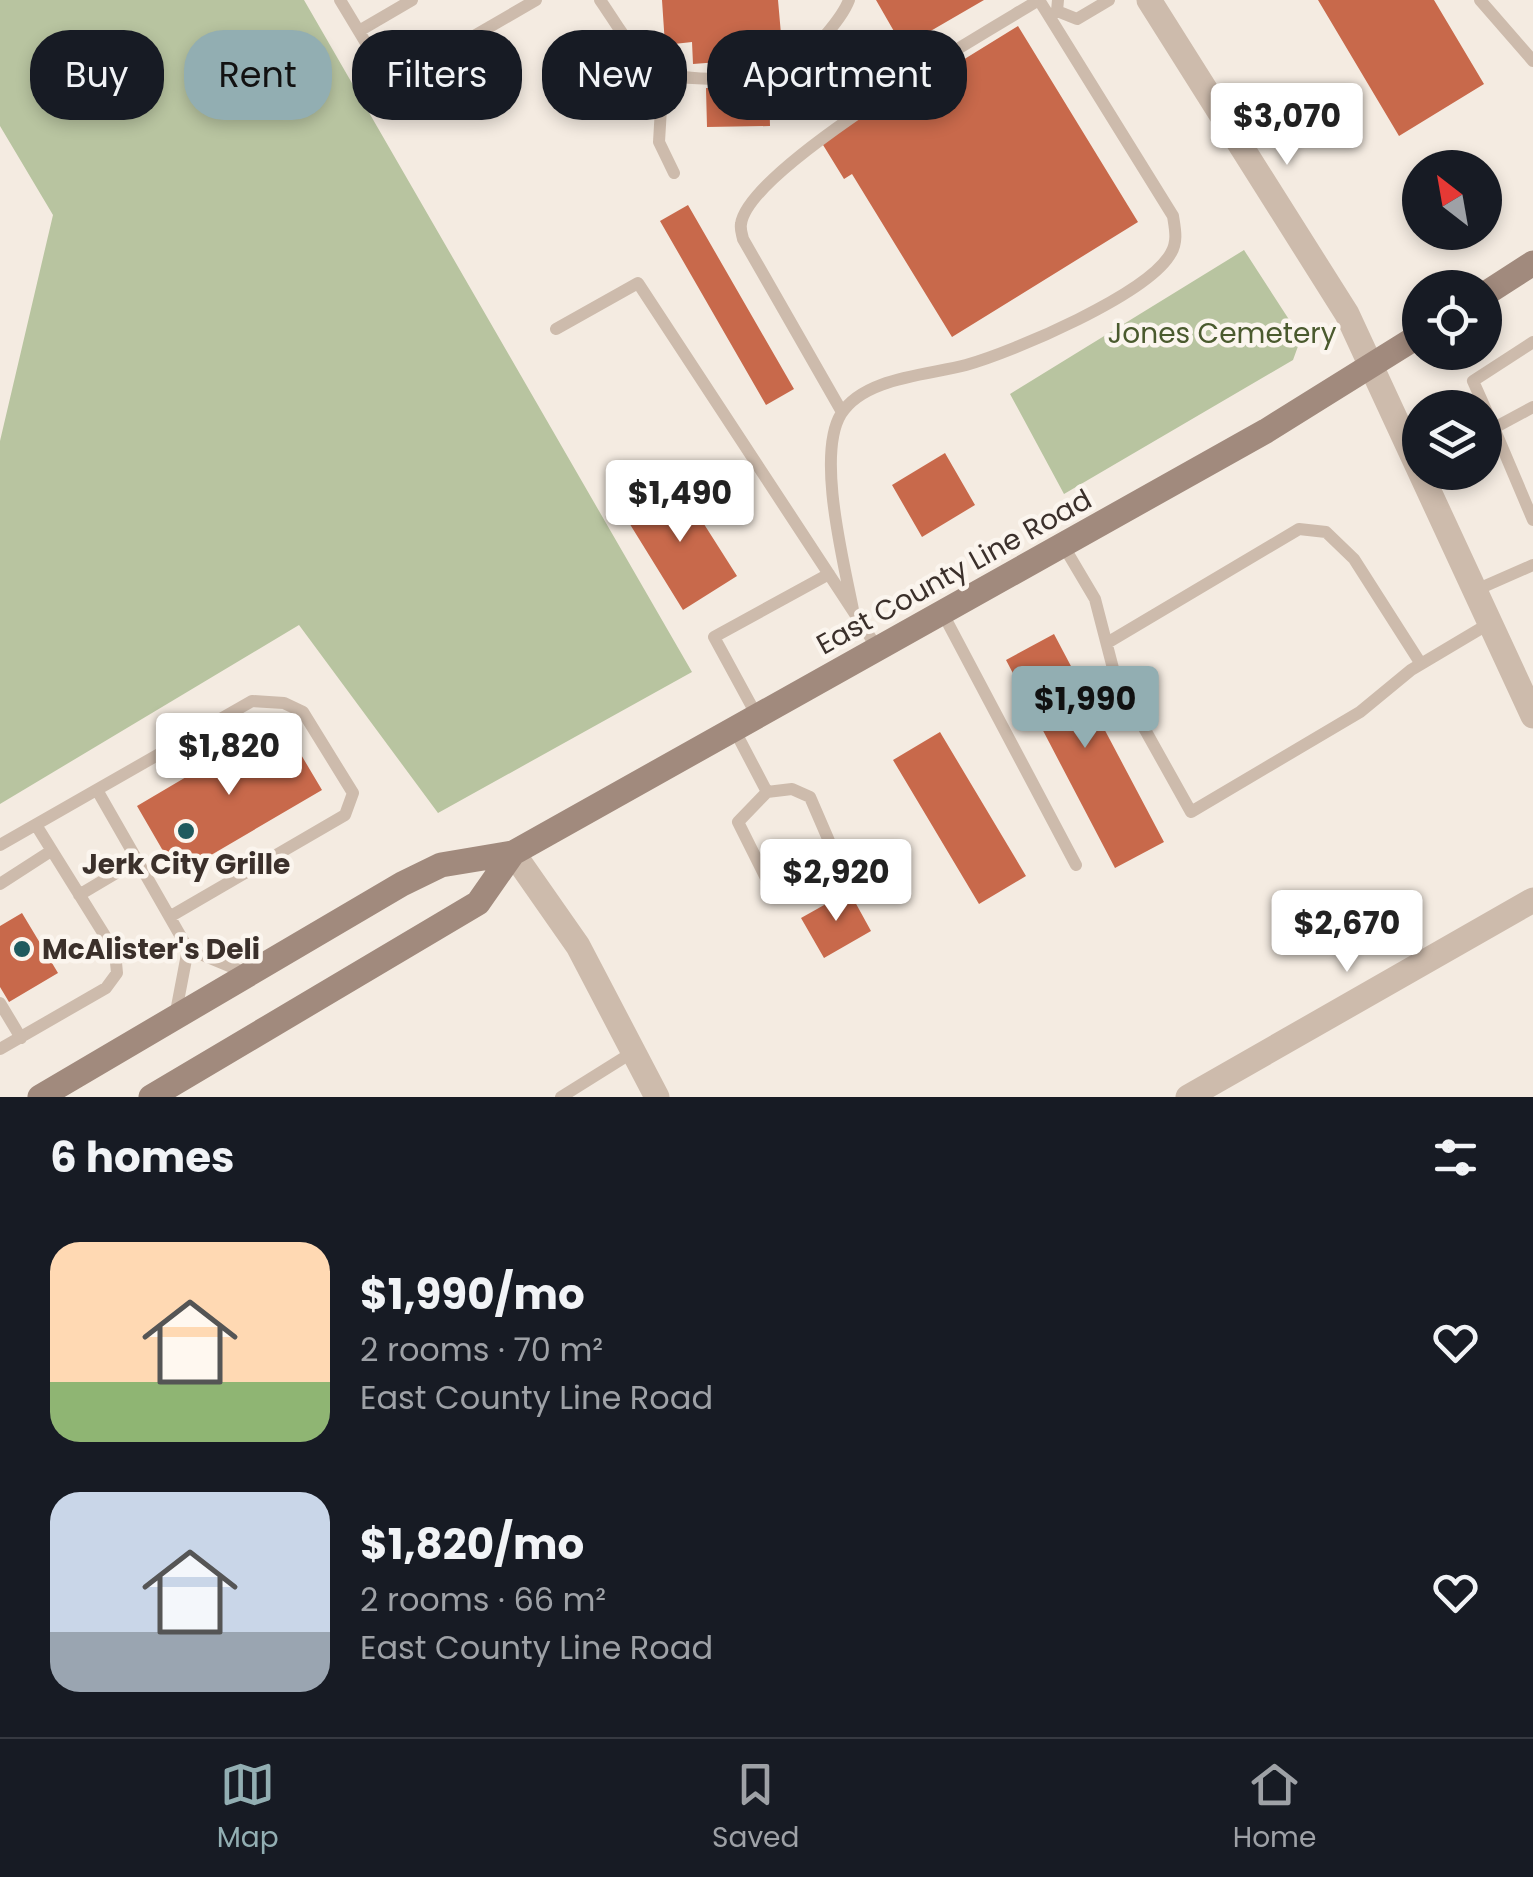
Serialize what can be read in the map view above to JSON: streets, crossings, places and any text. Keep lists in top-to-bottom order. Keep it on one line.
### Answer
{"streets":{"main road":["East County Line Road"]},"parks":["Jones Cemetery"],"places":["Jerk City Grille","McAlister's Deli"],"north":"top left","page":{"chip":["Buy","Rent","Filters","New","Apartment"],"price":["$3,070","$1,490","$1,990","$1,820","$2,920","$2,670"],"heading":"6 homes","list":[{"name":"$1,990/mo","note":"2 rooms · 70 m² · East County Line Road"},{"name":"$1,820/mo","note":"2 rooms · 66 m² · East County Line Road"}],"tabs":["Map","Saved","Home"]}}
